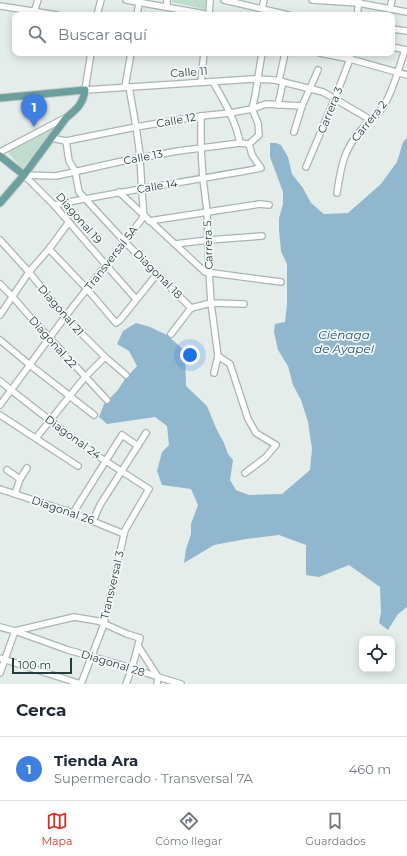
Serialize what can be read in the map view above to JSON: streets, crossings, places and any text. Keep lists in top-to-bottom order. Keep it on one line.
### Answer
{"streets":{"main road":["Calle 11","Diagonal 19"],"street":["Carrera 3","Calle 12","Carrera 2","Calle 13","Calle 14","Carrera 5","Transversal 5A","Diagonal 18","Diagonal 21","Diagonal 22","Diagonal 24","Diagonal 26","Transversal 3","Diagonal 28"]},"crossings":[["Calle 11","Carrera 3"],["Calle 11","Carrera 2"],["Calle 11","Transversal 5A"],["Calle 12","Carrera 5"],["Calle 12","Transversal 5A"],["Calle 12","Diagonal 18"],["Calle 13","Calle 14"],["Calle 13","Diagonal 19"],["Calle 13","Carrera 5"],["Calle 13","Transversal 5A"],["Calle 13","Diagonal 18"],["Calle 14","Diagonal 19"],["Calle 14","Carrera 5"],["Calle 14","Transversal 5A"],["Calle 14","Diagonal 18"],["Diagonal 19","Transversal 5A"],["Transversal 5A","Diagonal 18"],["Transversal 5A","Diagonal 21"],["Transversal 5A","Diagonal 22"],["Transversal 5A","Diagonal 24"],["Diagonal 24","Transversal 3"],["Diagonal 26","Transversal 3"],["Transversal 3","Diagonal 28"]],"water":["Ciénaga de Ayapel"],"scale_bar":"100 m","page":{"search":"Buscar aquí","pins":"1","scale":"100 m","heading":"Cerca","list":[{"mark":"1","name":"Tienda Ara","note":"Supermercado · Transversal 7A","value":"460 m"}],"nav":["Mapa","Cómo llegar","Guardados"]}}
